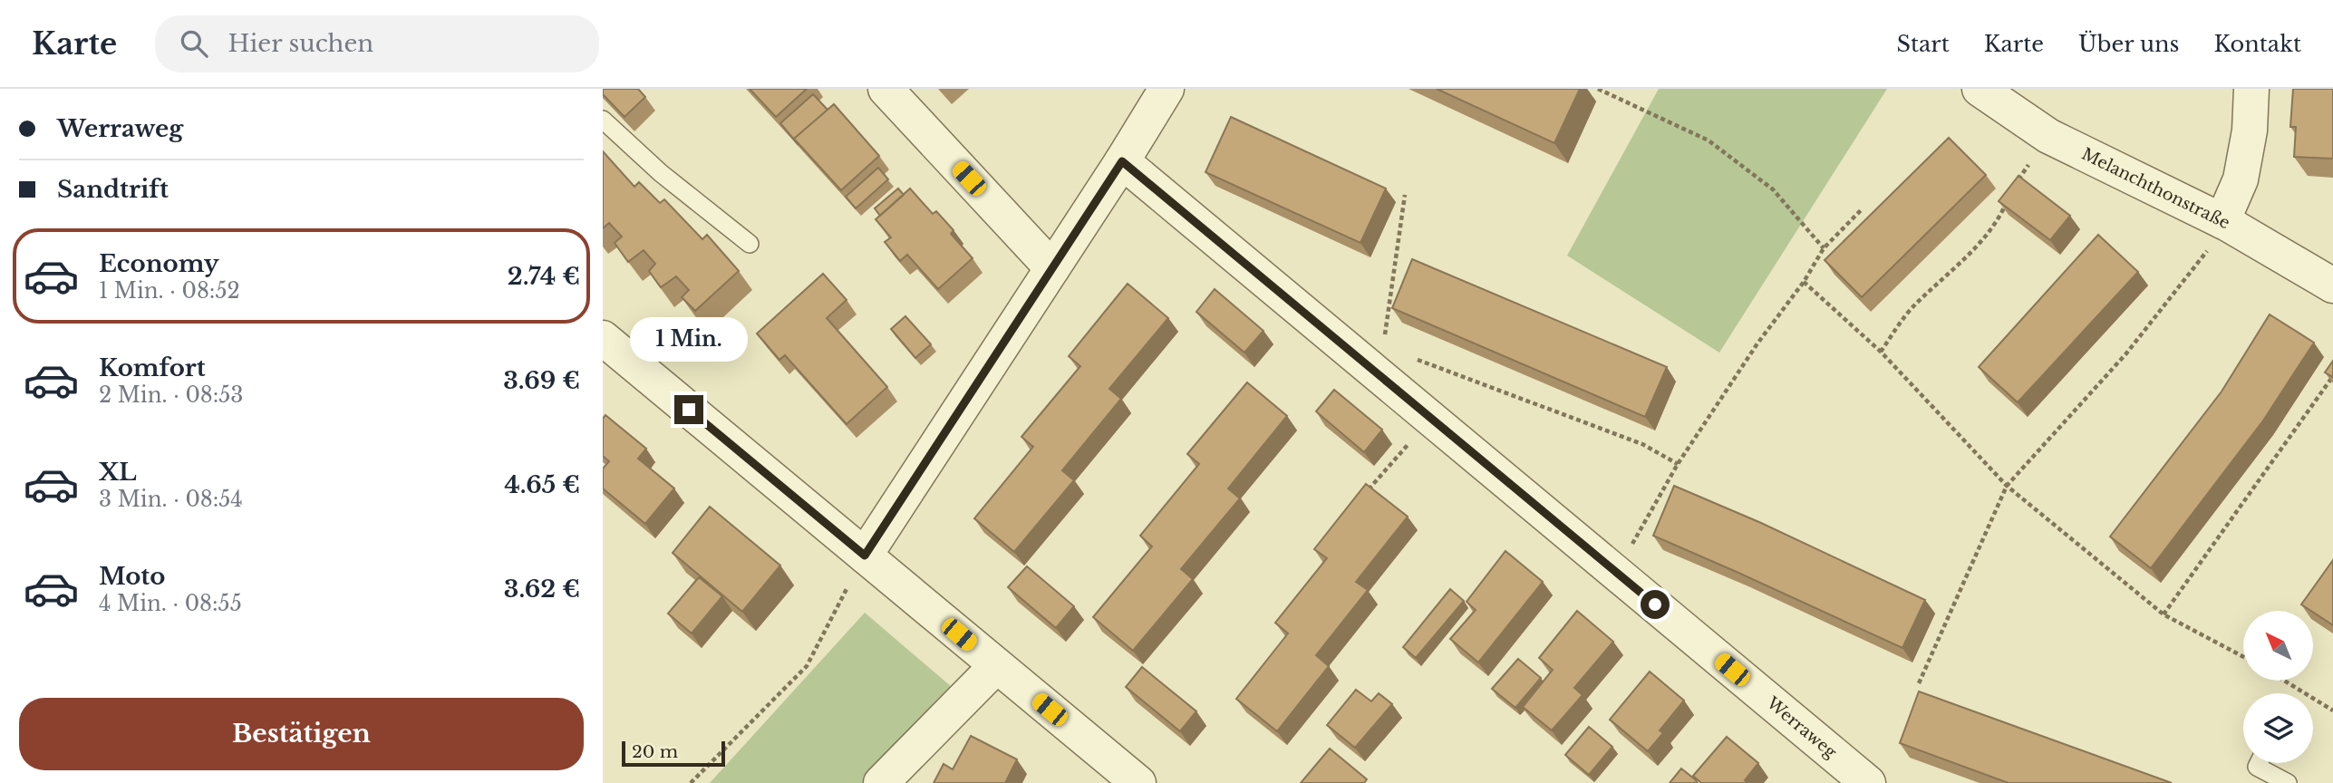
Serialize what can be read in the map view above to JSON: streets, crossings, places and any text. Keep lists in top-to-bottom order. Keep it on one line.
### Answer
{"streets":{"street":["Melanchthonstraße","Werraweg"]},"scale_bar":"20 m","north":"top left","page":{"header":"Karte","search":"Hier suchen","nav":["Start","Karte","Über uns","Kontakt"],"banner":["Werraweg","Sandtrift"],"list":[{"name":"Economy","note":"1 Min. · 08:52","value":"2.74 €"},{"name":"Komfort","note":"2 Min. · 08:53","value":"3.69 €"},{"name":"XL","note":"3 Min. · 08:54","value":"4.65 €"},{"name":"Moto","note":"4 Min. · 08:55","value":"3.62 €"}],"bubble":"1 Min.","buttons":"Bestätigen","scale":"20 m"}}
